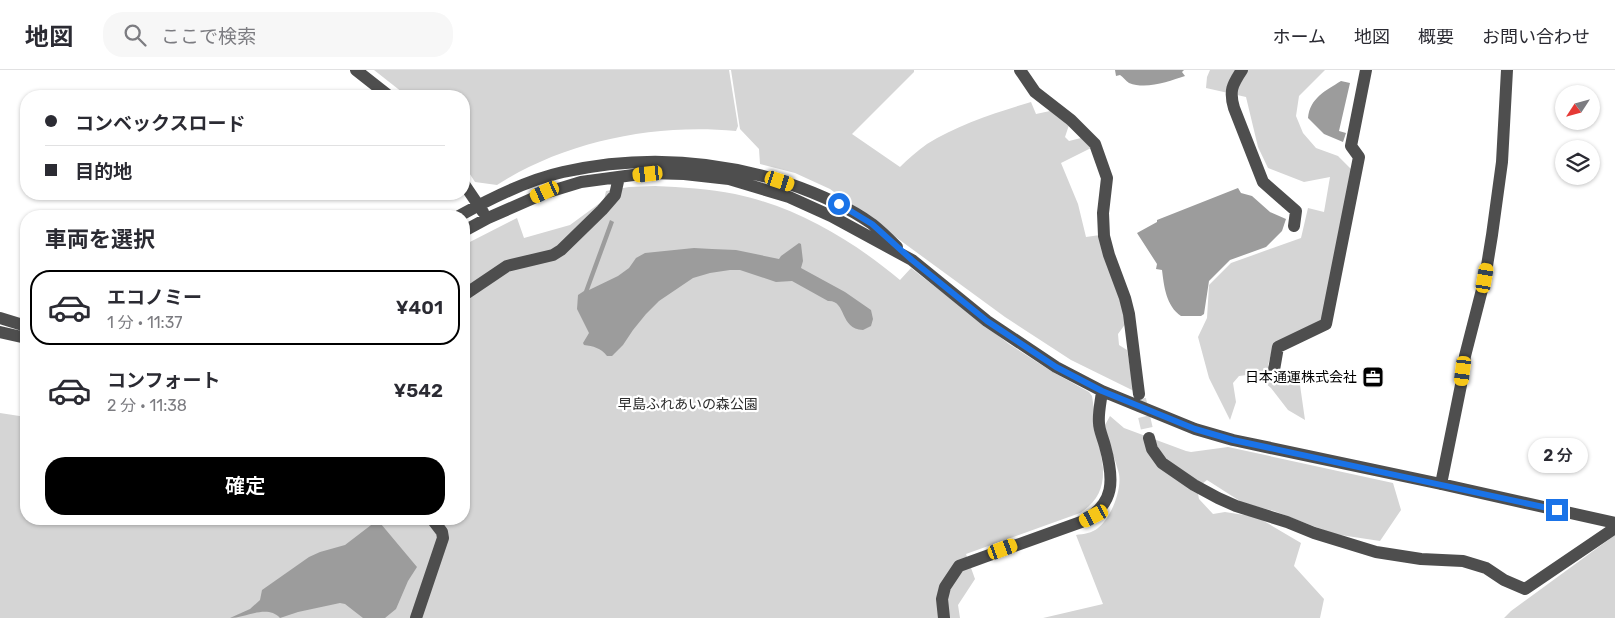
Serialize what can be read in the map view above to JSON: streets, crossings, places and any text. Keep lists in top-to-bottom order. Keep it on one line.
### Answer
{"parks":["早島ふれあいの森公園"],"places":{"office":["日本通運株式会社"]},"north":"bottom left","page":{"header":"地図","search":"ここで検索","nav":["ホーム","地図","概要","お問い合わせ"],"banner":["コンベックスロード","目的地"],"heading":"車両を選択","list":[{"name":"エコノミー","note":"1 分 · 11:37","value":"¥401"},{"name":"コンフォート","note":"2 分 · 11:38","value":"¥542"}],"bubble":"2 分","buttons":"確定"}}
